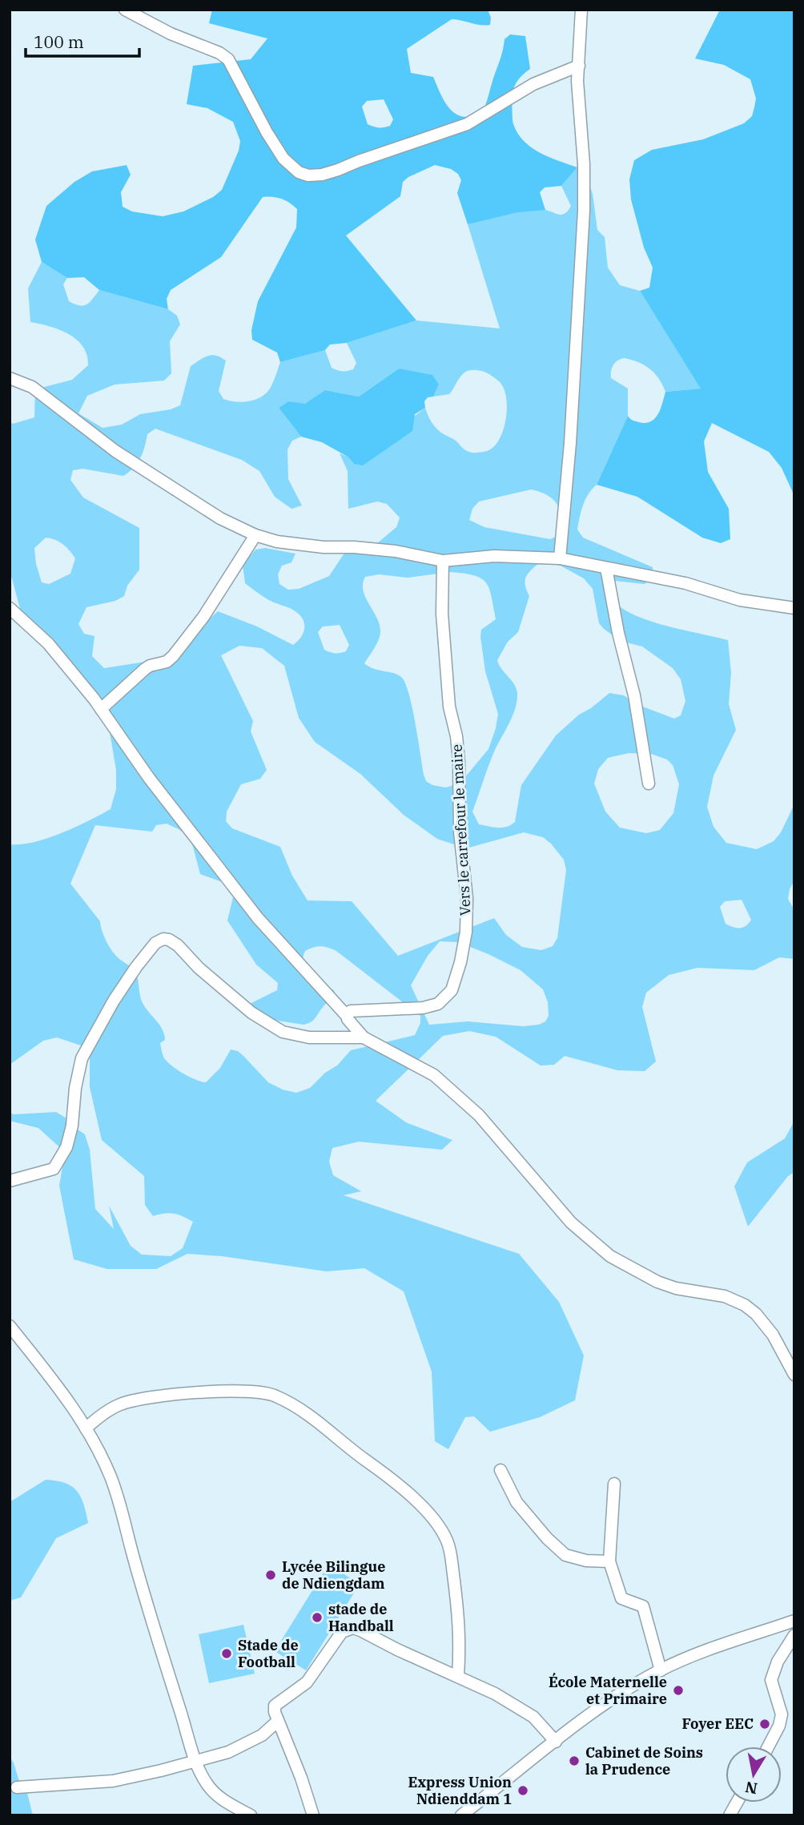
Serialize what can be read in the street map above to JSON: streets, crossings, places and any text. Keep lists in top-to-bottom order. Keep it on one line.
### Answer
{"streets":{"street":["Vers le carrefour le maire"]},"places":["Lycée Bilingue de Ndiengdam","stade de Handball","Stade de Football","École Maternelle et Primaire","Foyer EEC","Cabinet de Soins la Prudence","Express Union Ndienddam 1"],"scale_bar":"100 m","north":"bottom"}
